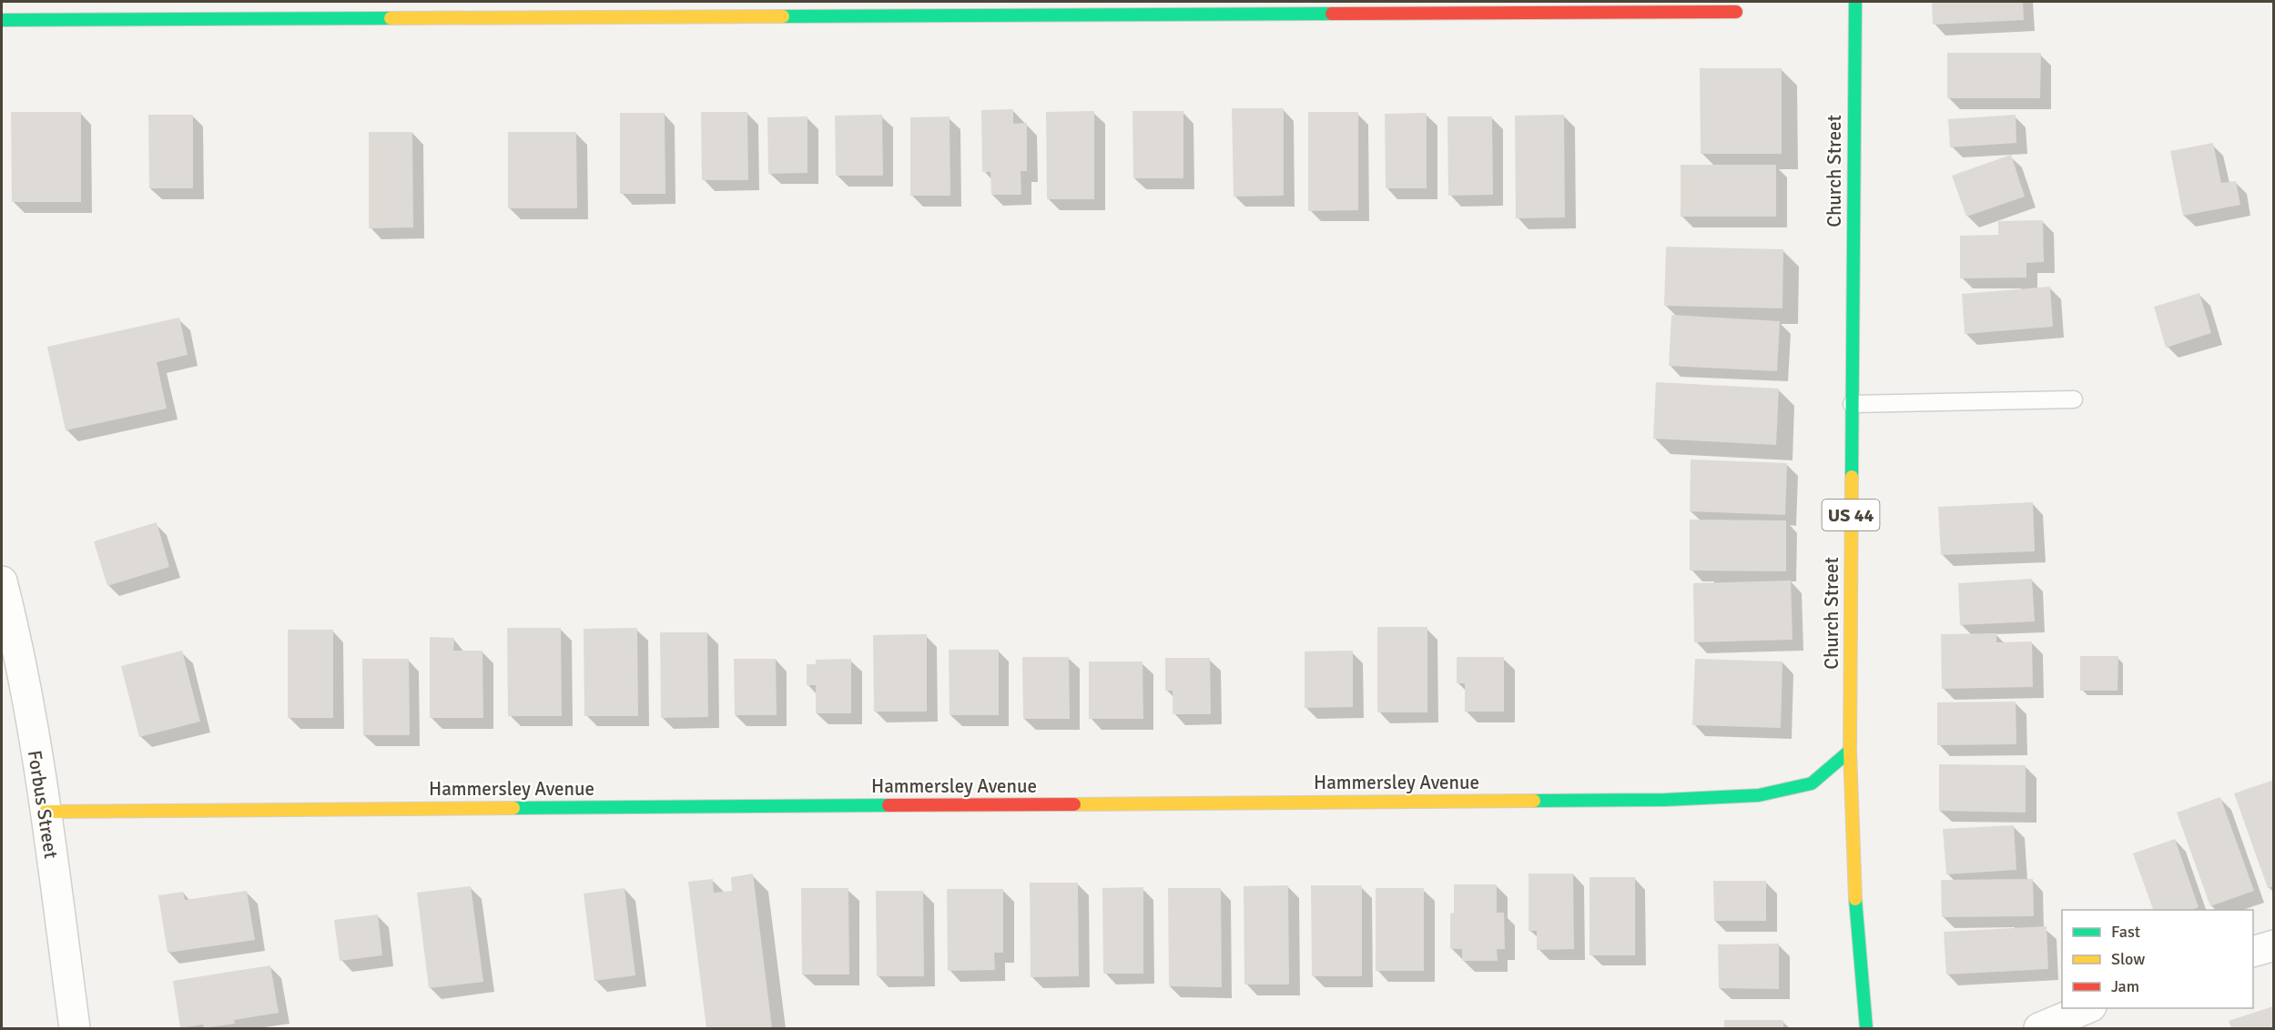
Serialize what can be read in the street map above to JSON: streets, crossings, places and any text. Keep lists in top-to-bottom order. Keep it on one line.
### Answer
{"streets":{"main road":["Church Street","US 44","Hammersley Avenue"],"street":["Forbus Street"]},"crossings":[["Church Street","Hammersley Avenue"],["Hammersley Avenue","Forbus Street"]],"legend":["Fast","Slow","Jam"]}
